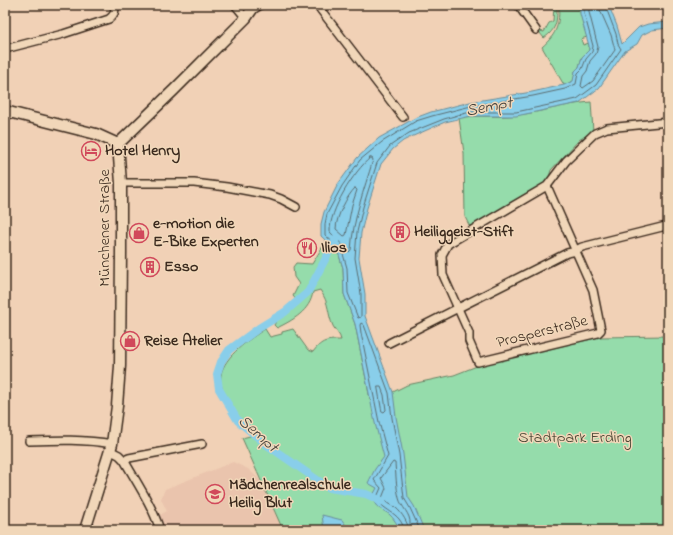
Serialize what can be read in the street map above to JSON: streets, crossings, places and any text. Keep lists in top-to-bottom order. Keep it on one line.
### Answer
{"streets":{"street":["Münchener Straße","Prosperstraße"]},"water":["Sempt"],"parks":["Stadtpark Erding"],"places":{"hotel":["Hotel Henry"],"building":["Heiliggeist-Stift","Esso"],"shop":["e-motion die E-Bike Experten","Reise Atelier"],"restaurant":["Ilios"],"school or university":["Mädchenrealschule Heilig Blut"]}}
